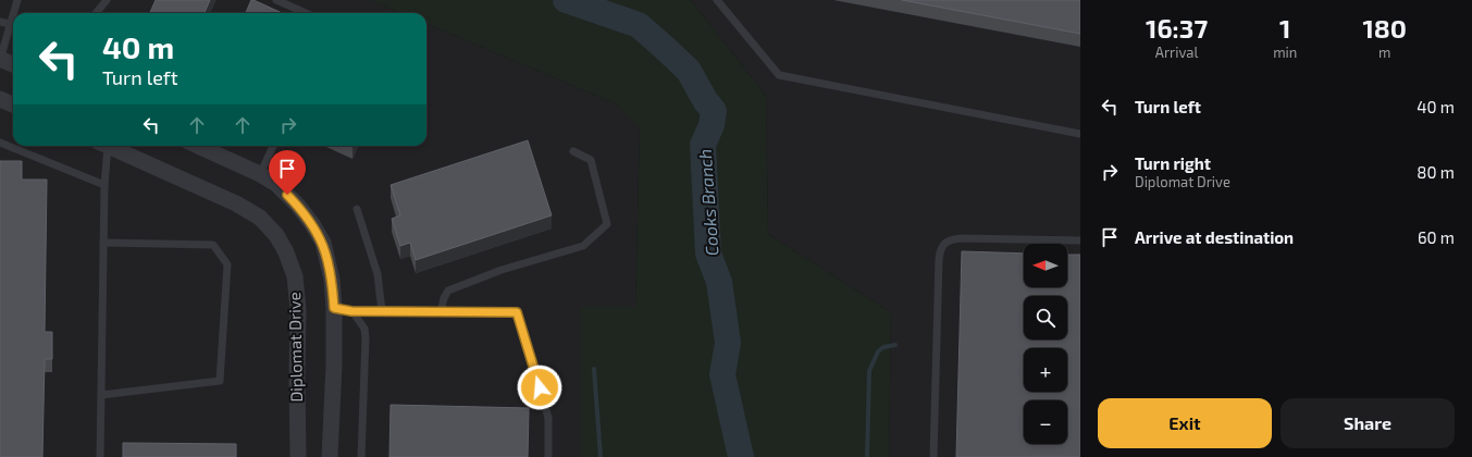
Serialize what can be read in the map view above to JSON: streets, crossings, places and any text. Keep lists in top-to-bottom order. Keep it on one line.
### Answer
{"streets":{"street":["Diplomat Drive"]},"water":["Cooks Branch"],"north":"left","page":{"eta":["16:37","Arrival","1","min","180","m"],"turn":["40 m","Turn left"],"list":[{"name":"Turn left","value":"40 m"},{"name":"Turn right","note":"Diplomat Drive","value":"80 m"},{"name":"Arrive at destination","value":"60 m"}],"map_buttons":["+","−"],"buttons":["Exit","Share"]}}
